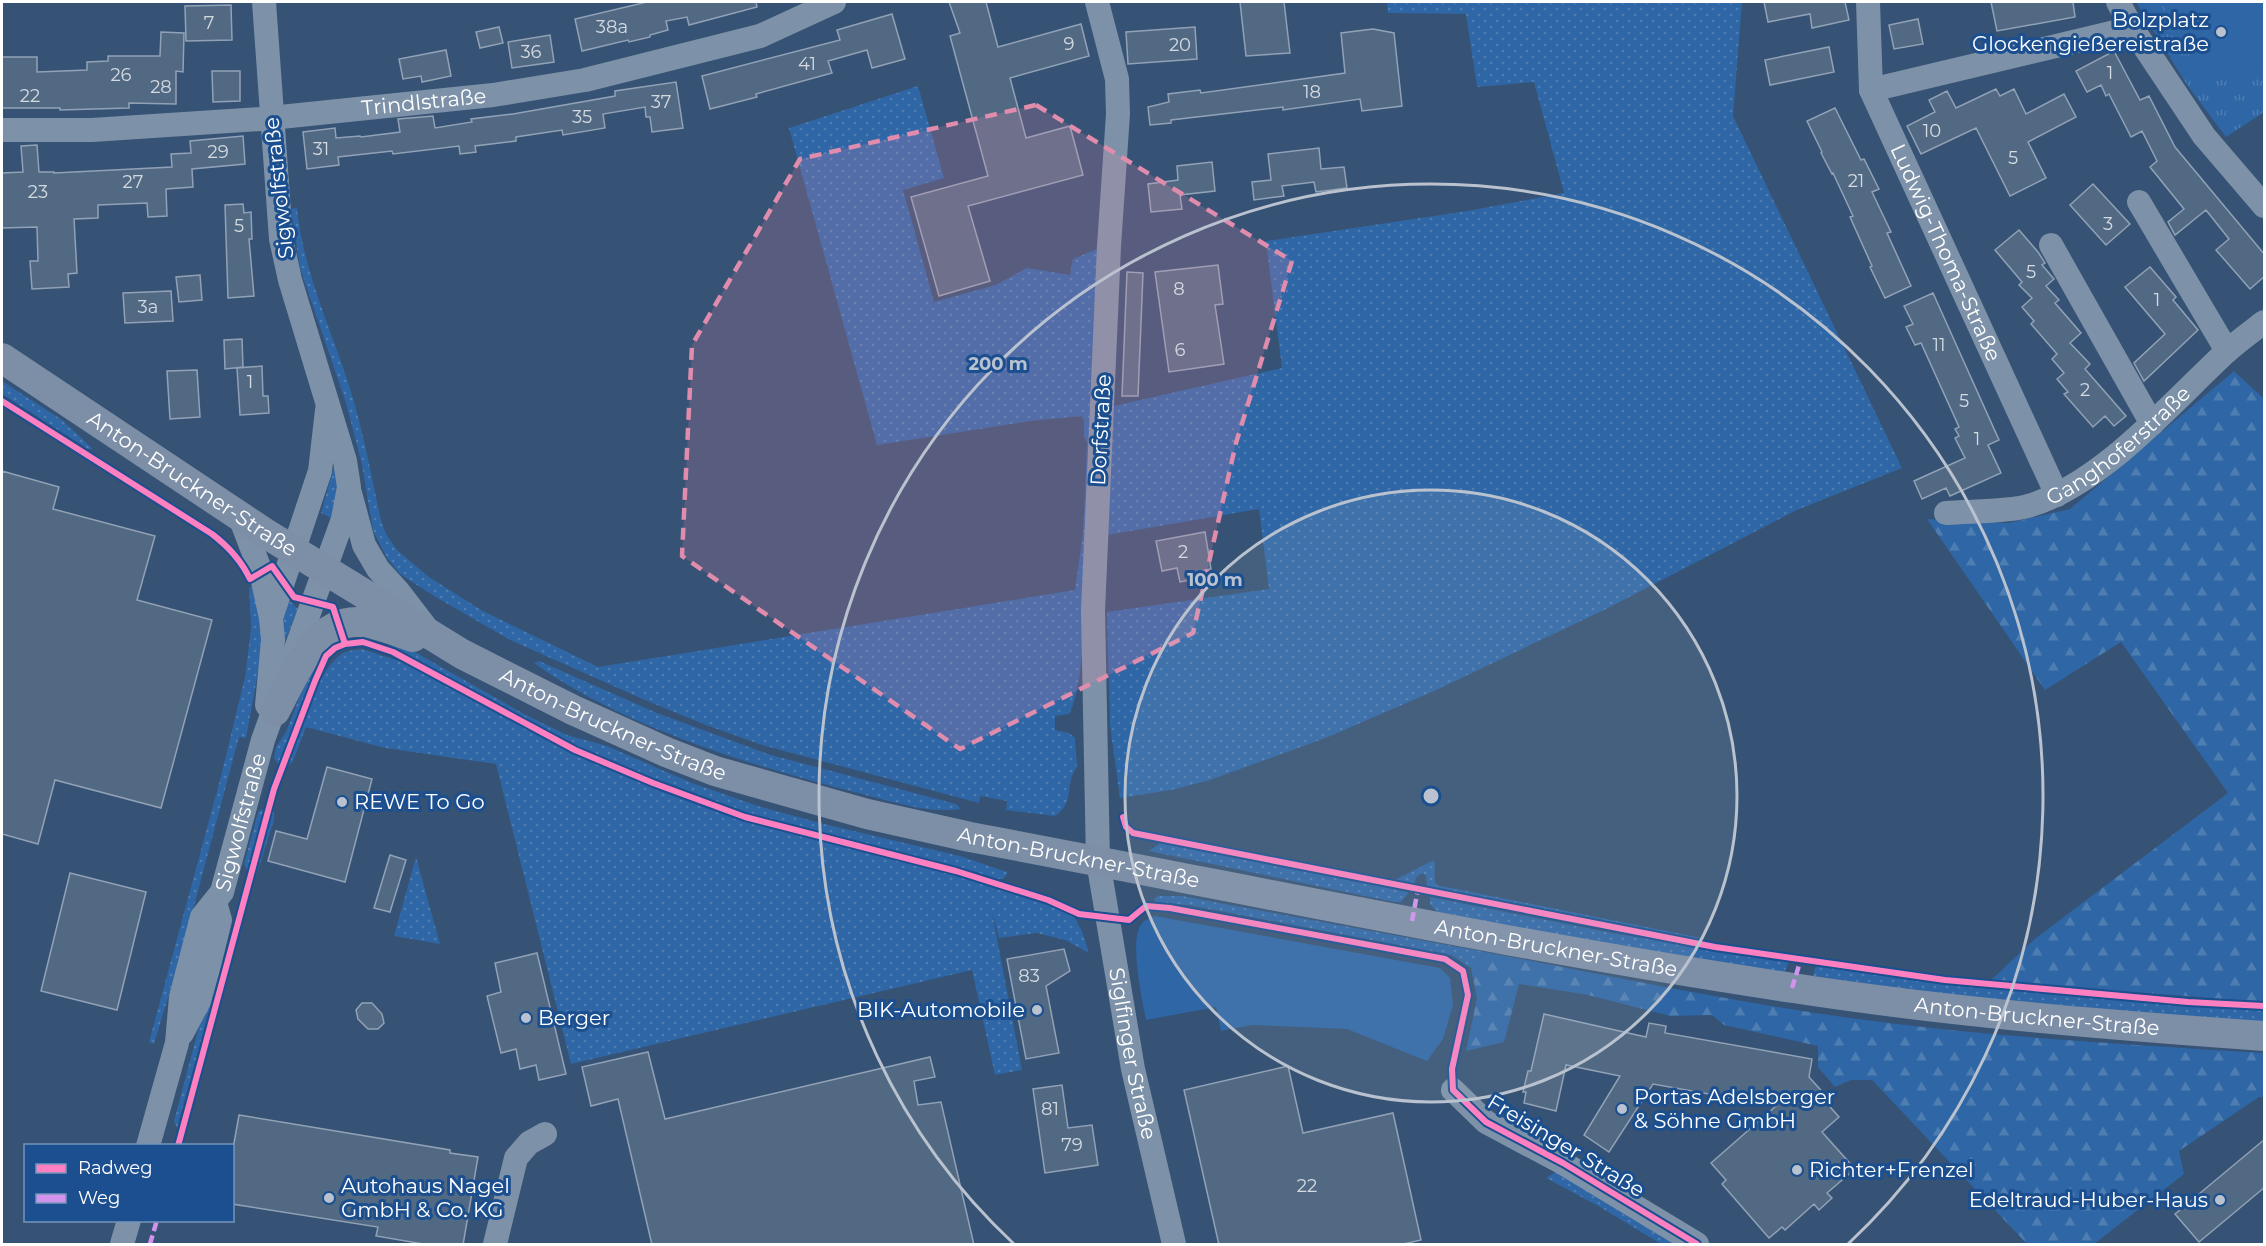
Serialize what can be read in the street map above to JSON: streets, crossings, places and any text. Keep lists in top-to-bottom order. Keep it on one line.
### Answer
{"streets":{"main road":["Anton-Bruckner-Straße"],"street":["Trindlstraße","Sigwolfstraße","Ludwig-Thoma-Straße","Dorfstraße","Ganghoferstraße","Siglfinger Straße","Freisinger Straße"]},"crossings":[["Trindlstraße","Sigwolfstraße"],["Sigwolfstraße","Anton-Bruckner-Straße"],["Ludwig-Thoma-Straße","Ganghoferstraße"],["Dorfstraße","Anton-Bruckner-Straße"],["Dorfstraße","Siglfinger Straße"],["Anton-Bruckner-Straße","Siglfinger Straße"]],"places":["Bolzplatz Glockengießereistraße","REWE To Go","BIK-Automobile","Berger","Portas Adelsberger & Söhne GmbH","Richter+Frenzel","Autohaus Nagel GmbH & Co. KG","Edeltraud-Huber-Haus"],"house_numbers":["7","38a","9","20","36","41","1","26","28","18","22","37","35","10","31","29","5","21","27","23","3","5","5","8","1","3a","11","6","1","2","5","1","2","83","81","79","22"],"legend":["Radweg","Weg"],"rings":["200 m","100 m"]}
